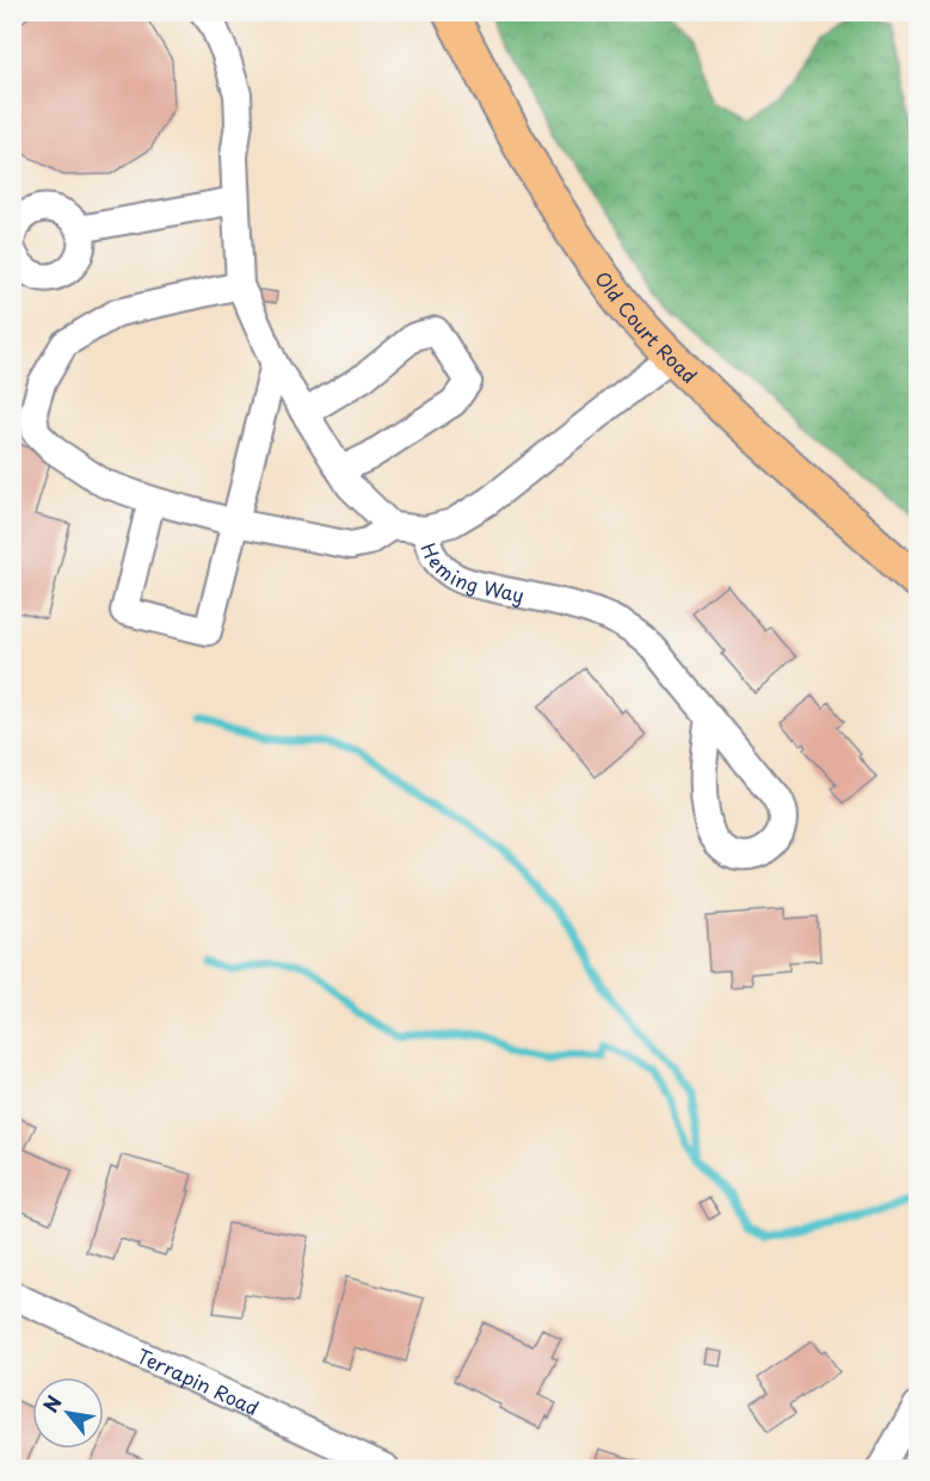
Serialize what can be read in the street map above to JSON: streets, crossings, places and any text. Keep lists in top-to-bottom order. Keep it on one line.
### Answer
{"streets":{"main road":["Old Court Road"],"street":["Heming Way","Terrapin Road"]},"crossings":[["Old Court Road","Heming Way"]],"north":"top left"}
